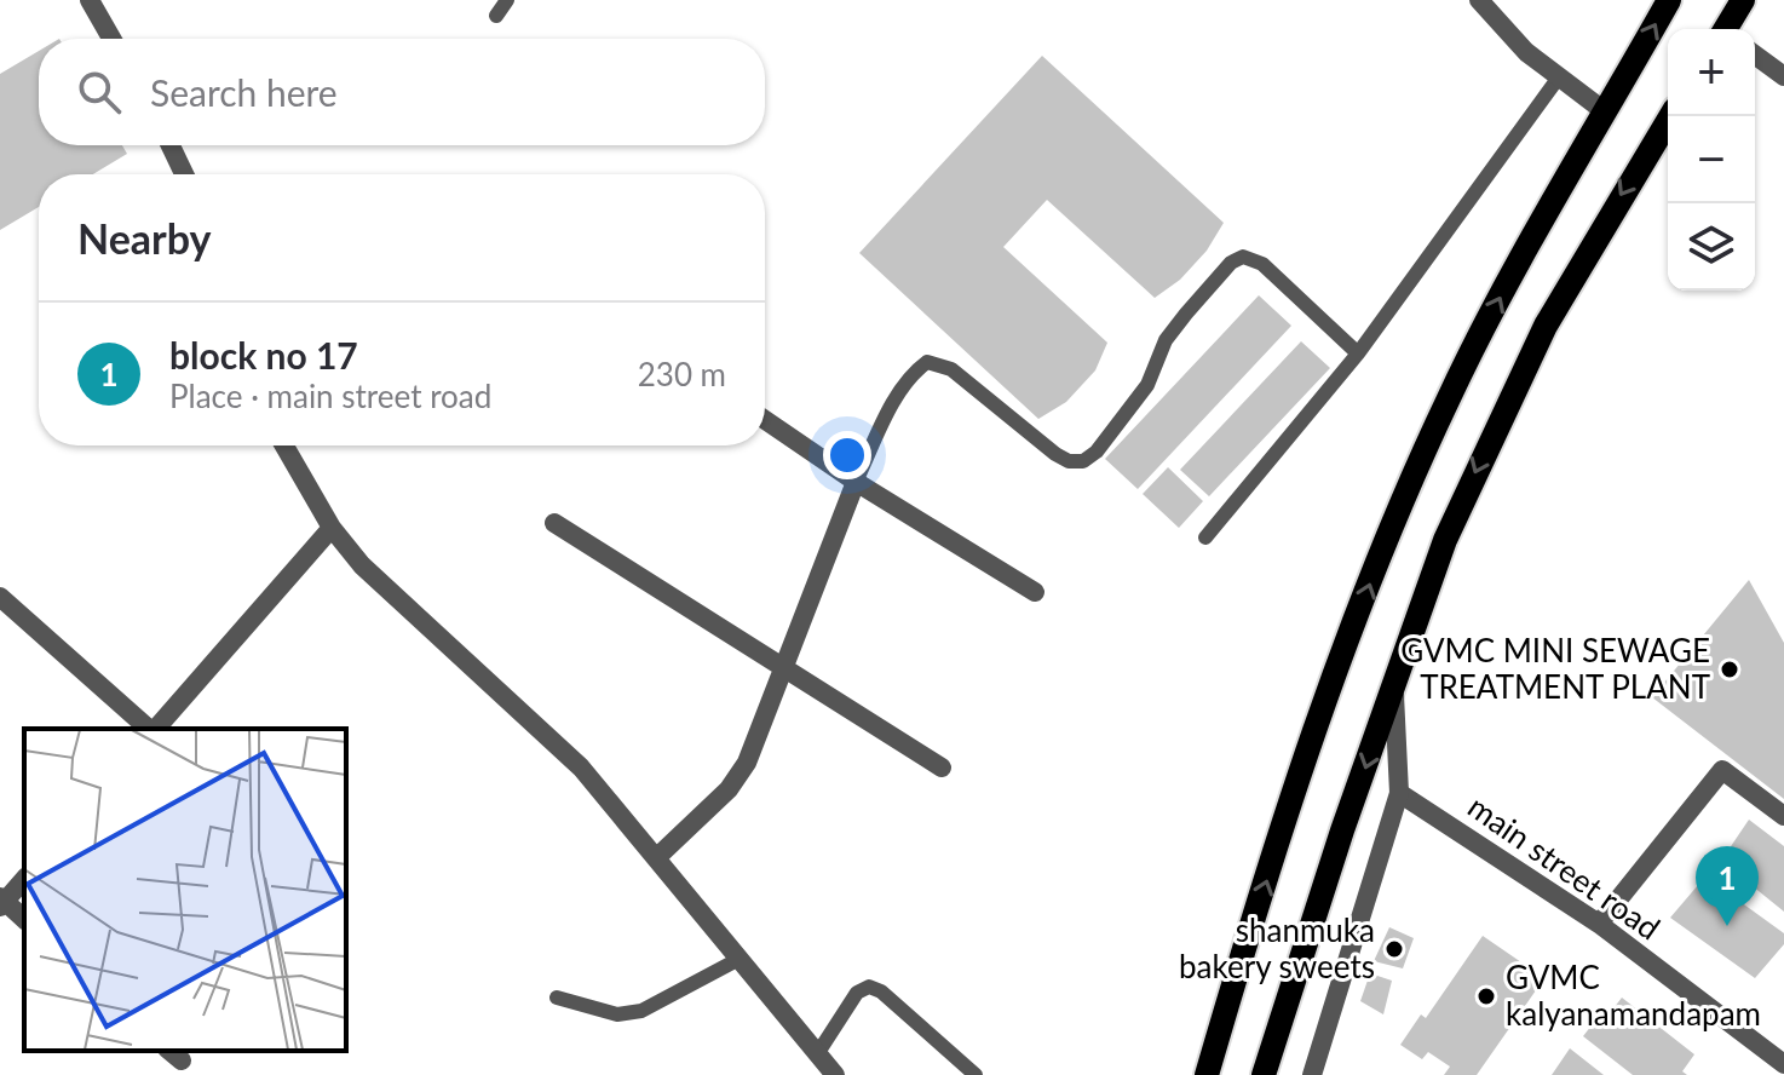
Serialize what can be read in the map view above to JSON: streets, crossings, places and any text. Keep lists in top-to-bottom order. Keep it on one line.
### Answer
{"streets":{"street":["main street road"]},"places":["GVMC MINI SEWAGE TREATMENT PLANT","shanmuka bakery sweets","GVMC kalyanamandapam"],"page":{"map_buttons":["+","−"],"search":"Search here","heading":"Nearby","list":[{"mark":"1","name":"block no 17","note":"Place · main street road","value":"230 m"}],"pins":"1"}}
